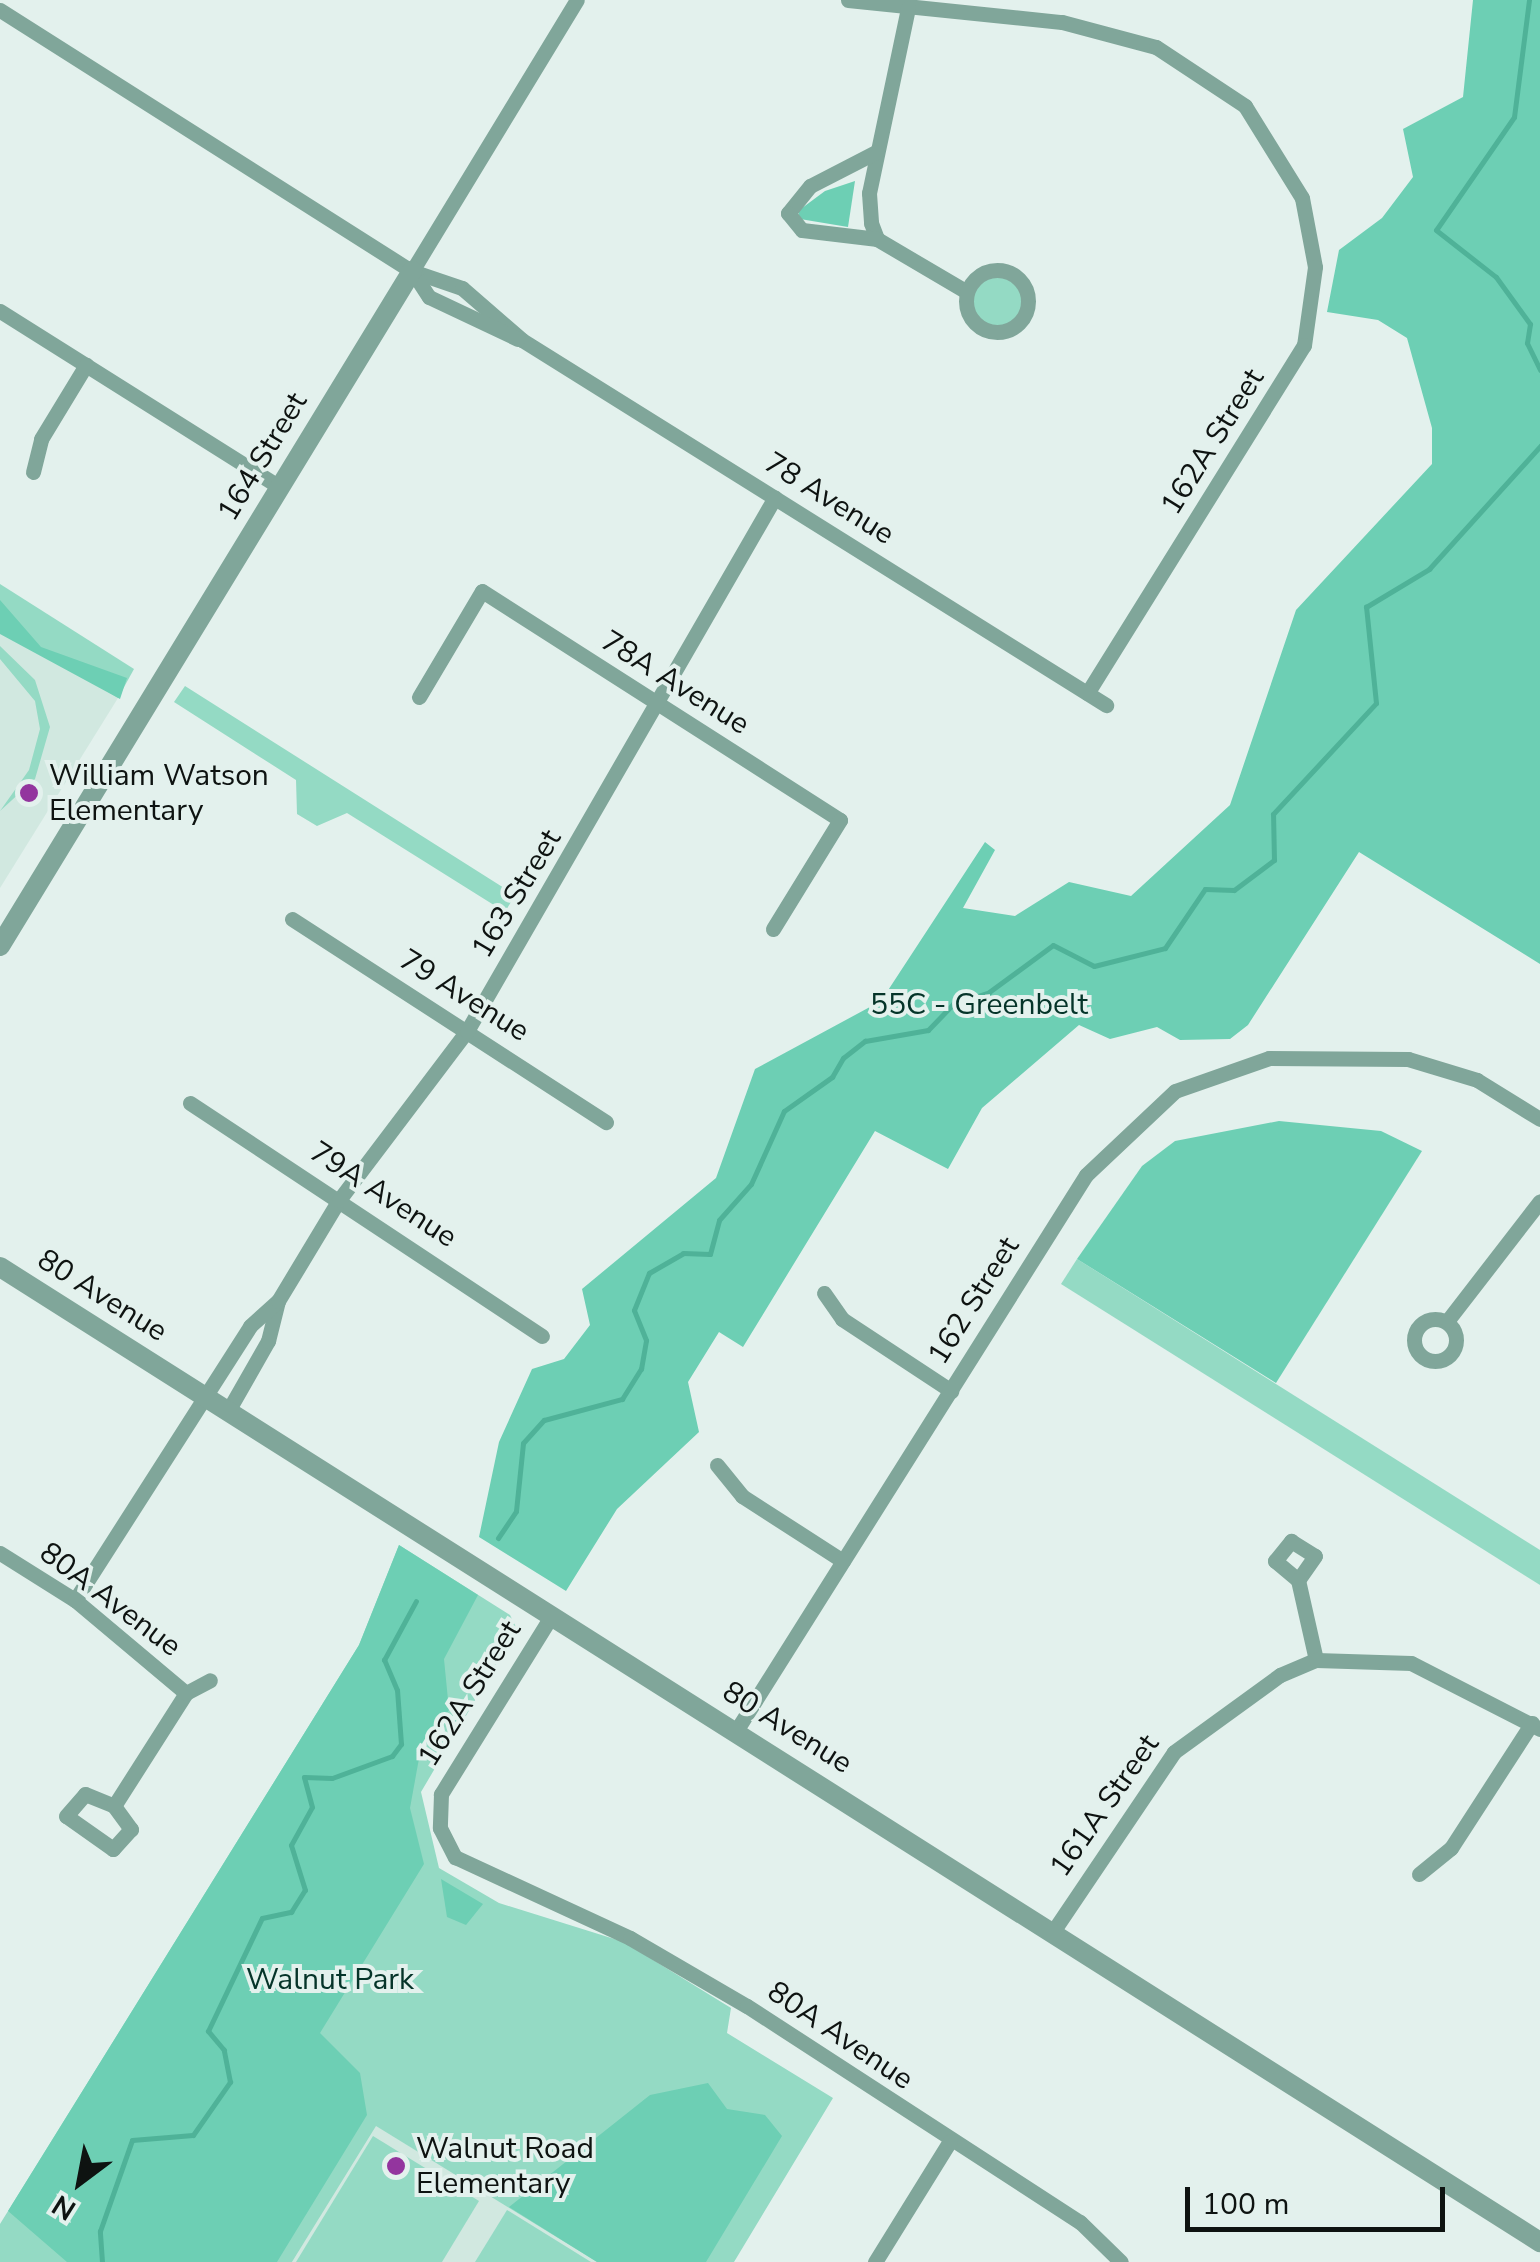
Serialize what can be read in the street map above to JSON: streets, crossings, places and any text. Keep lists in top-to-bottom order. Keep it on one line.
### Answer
{"streets":{"street":["162A Street","164 Street","78 Avenue","78A Avenue","163 Street","79 Avenue","79A Avenue","80 Avenue","162 Street","80A Avenue","161A Street"]},"crossings":[["162A Street","78 Avenue"],["162A Street","80 Avenue"],["162A Street","80A Avenue"],["164 Street","78 Avenue"],["78 Avenue","163 Street"],["78A Avenue","163 Street"],["163 Street","79 Avenue"],["163 Street","79A Avenue"],["163 Street","80 Avenue"],["163 Street","80A Avenue"],["80 Avenue","162 Street"],["80 Avenue","161A Street"]],"parks":["55C - Greenbelt","Walnut Park"],"places":["William Watson Elementary","Walnut Road Elementary"],"scale_bar":"100 m","north":"bottom left"}
